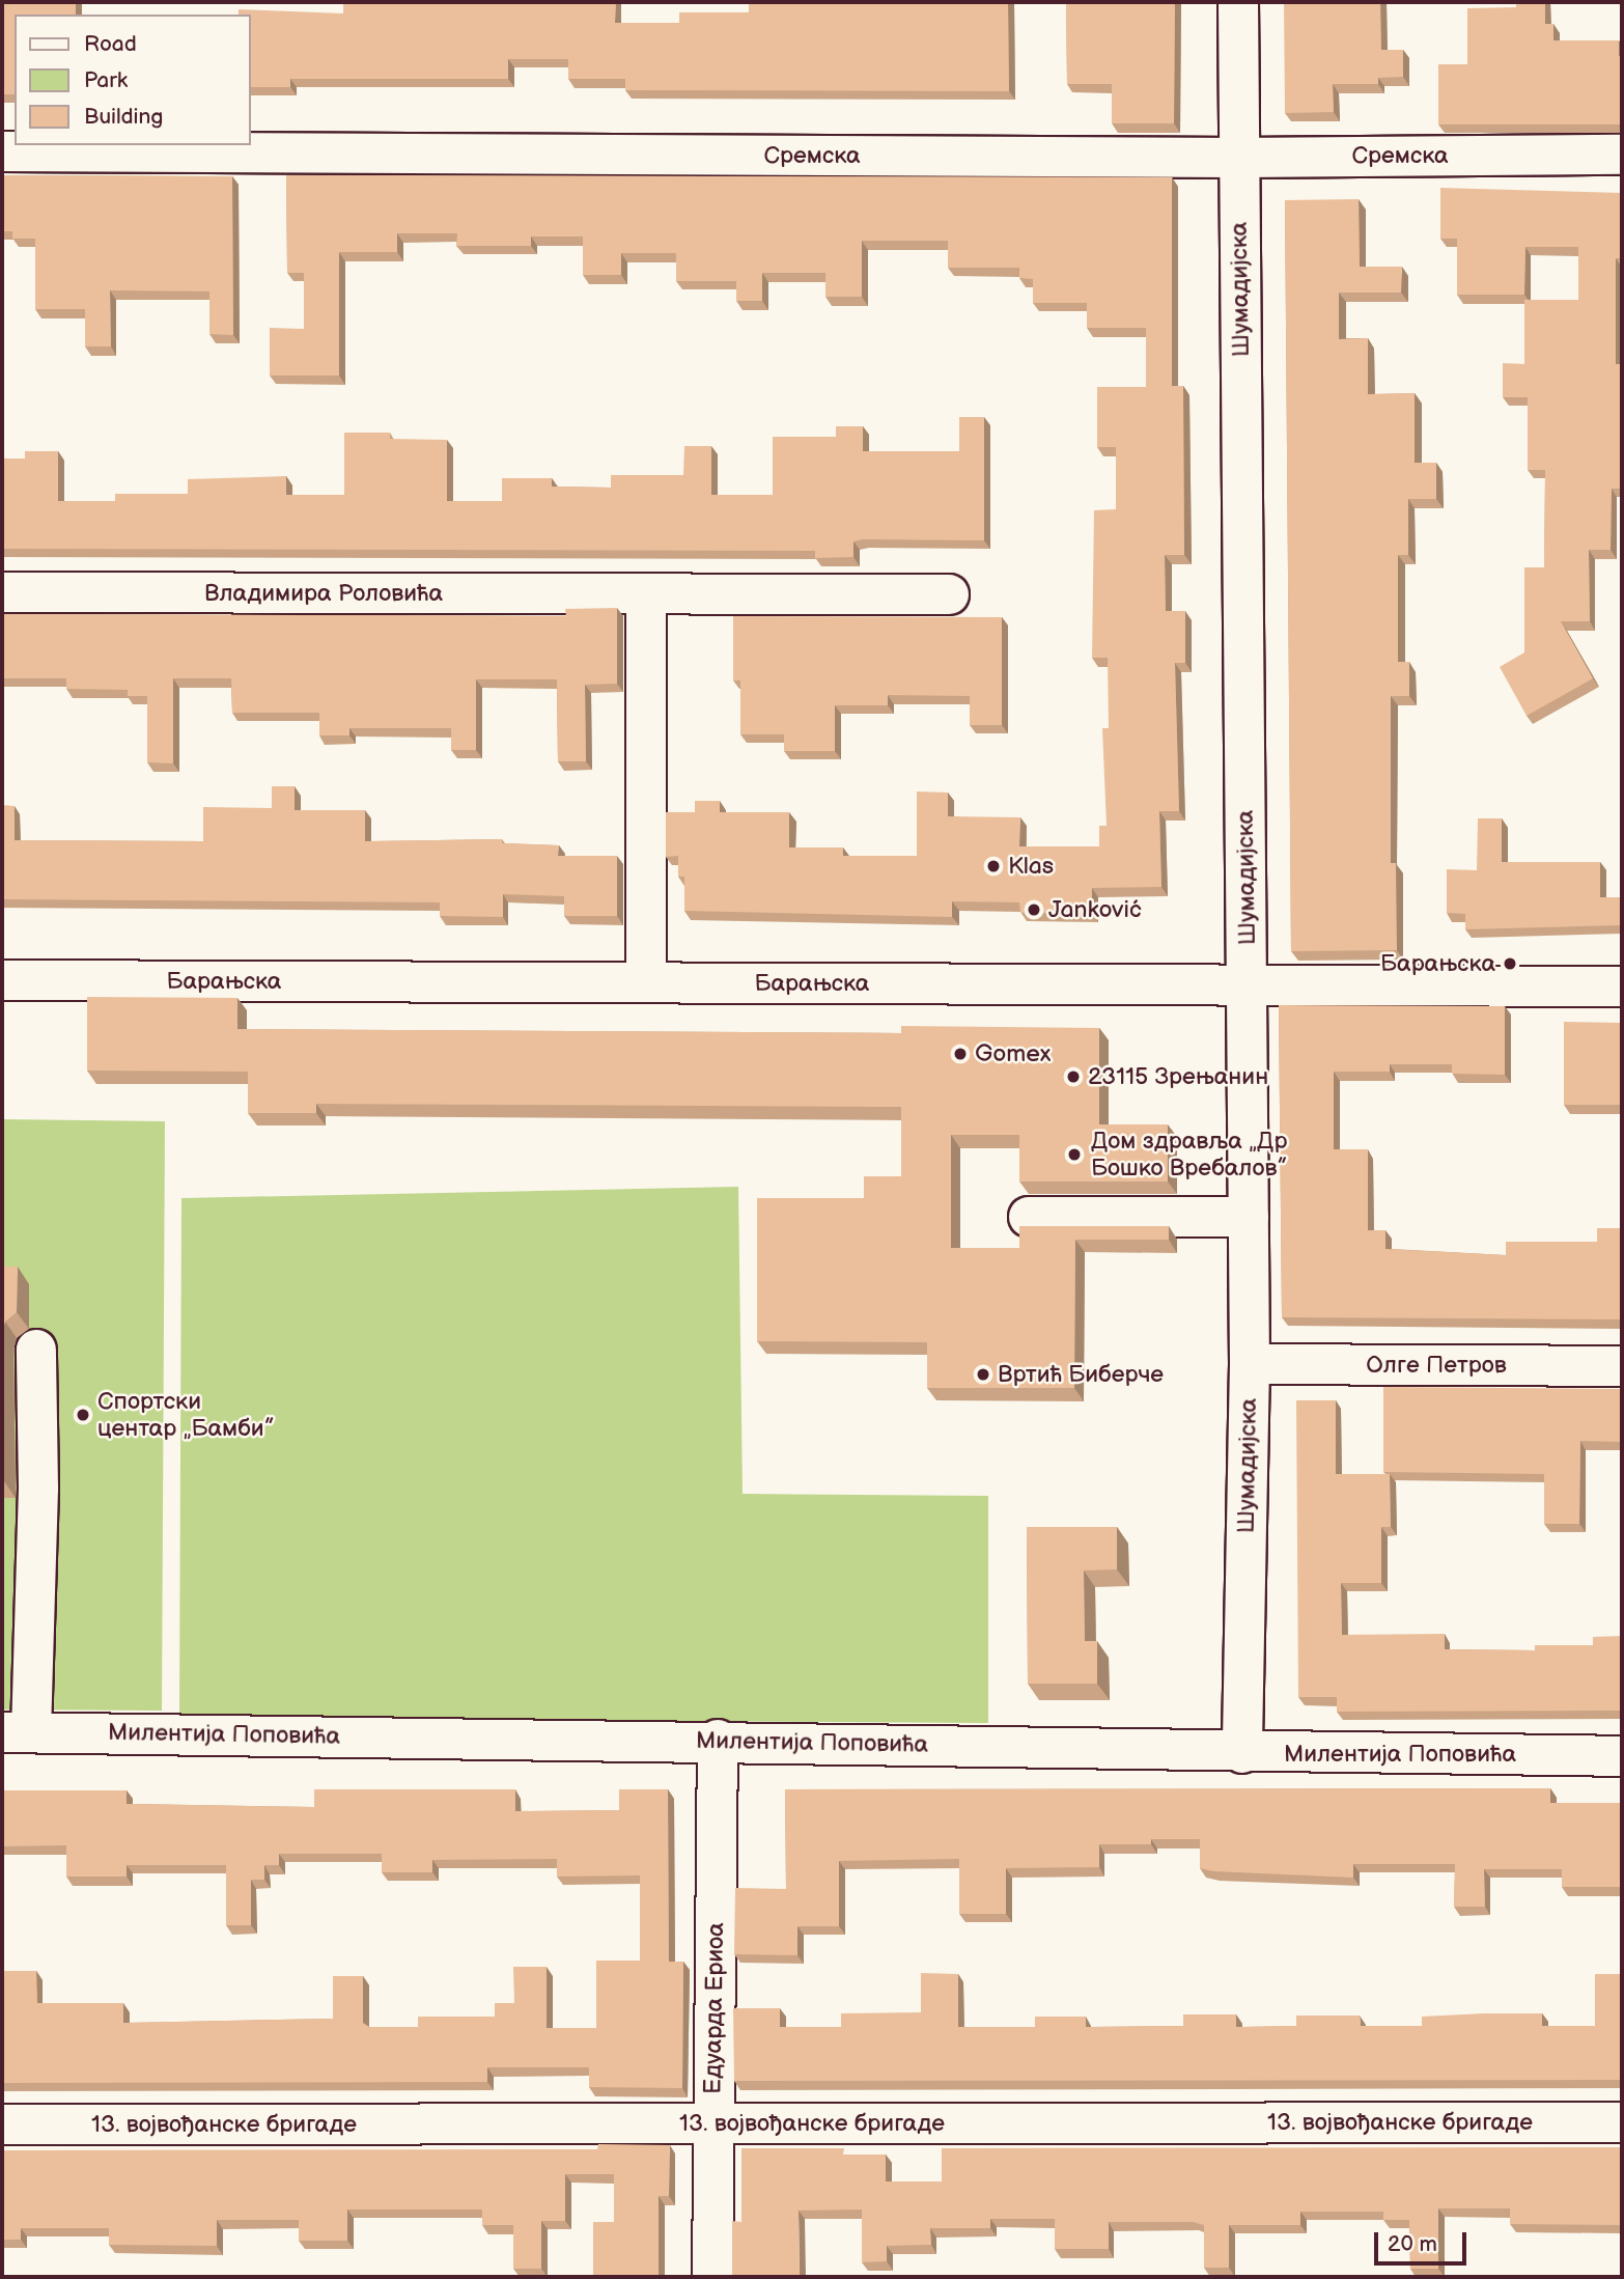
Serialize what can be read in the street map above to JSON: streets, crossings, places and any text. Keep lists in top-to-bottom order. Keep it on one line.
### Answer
{"streets":{"street":["Сремска","Шумадијска","Владимира Роловића","Барањска","Олге Петров","Милентија Поповића","Едуарда Ериоа","13. војвођанске бригаде"]},"crossings":[["Сремска","Шумадијска"],["Шумадијска","Барањска"],["Шумадијска","Олге Петров"],["Шумадијска","Милентија Поповића"],["Милентија Поповића","Едуарда Ериоа"],["Едуарда Ериоа","13. војвођанске бригаде"]],"places":["Klas","Janković","Барањска","Gomex","23115 Зрењанин","Дом здравља „Др Бошко Вребалов”","Вртић Биберче","Спортски центар „Бамби”"],"legend":["Road","Park","Building"],"scale_bar":"20 m"}
